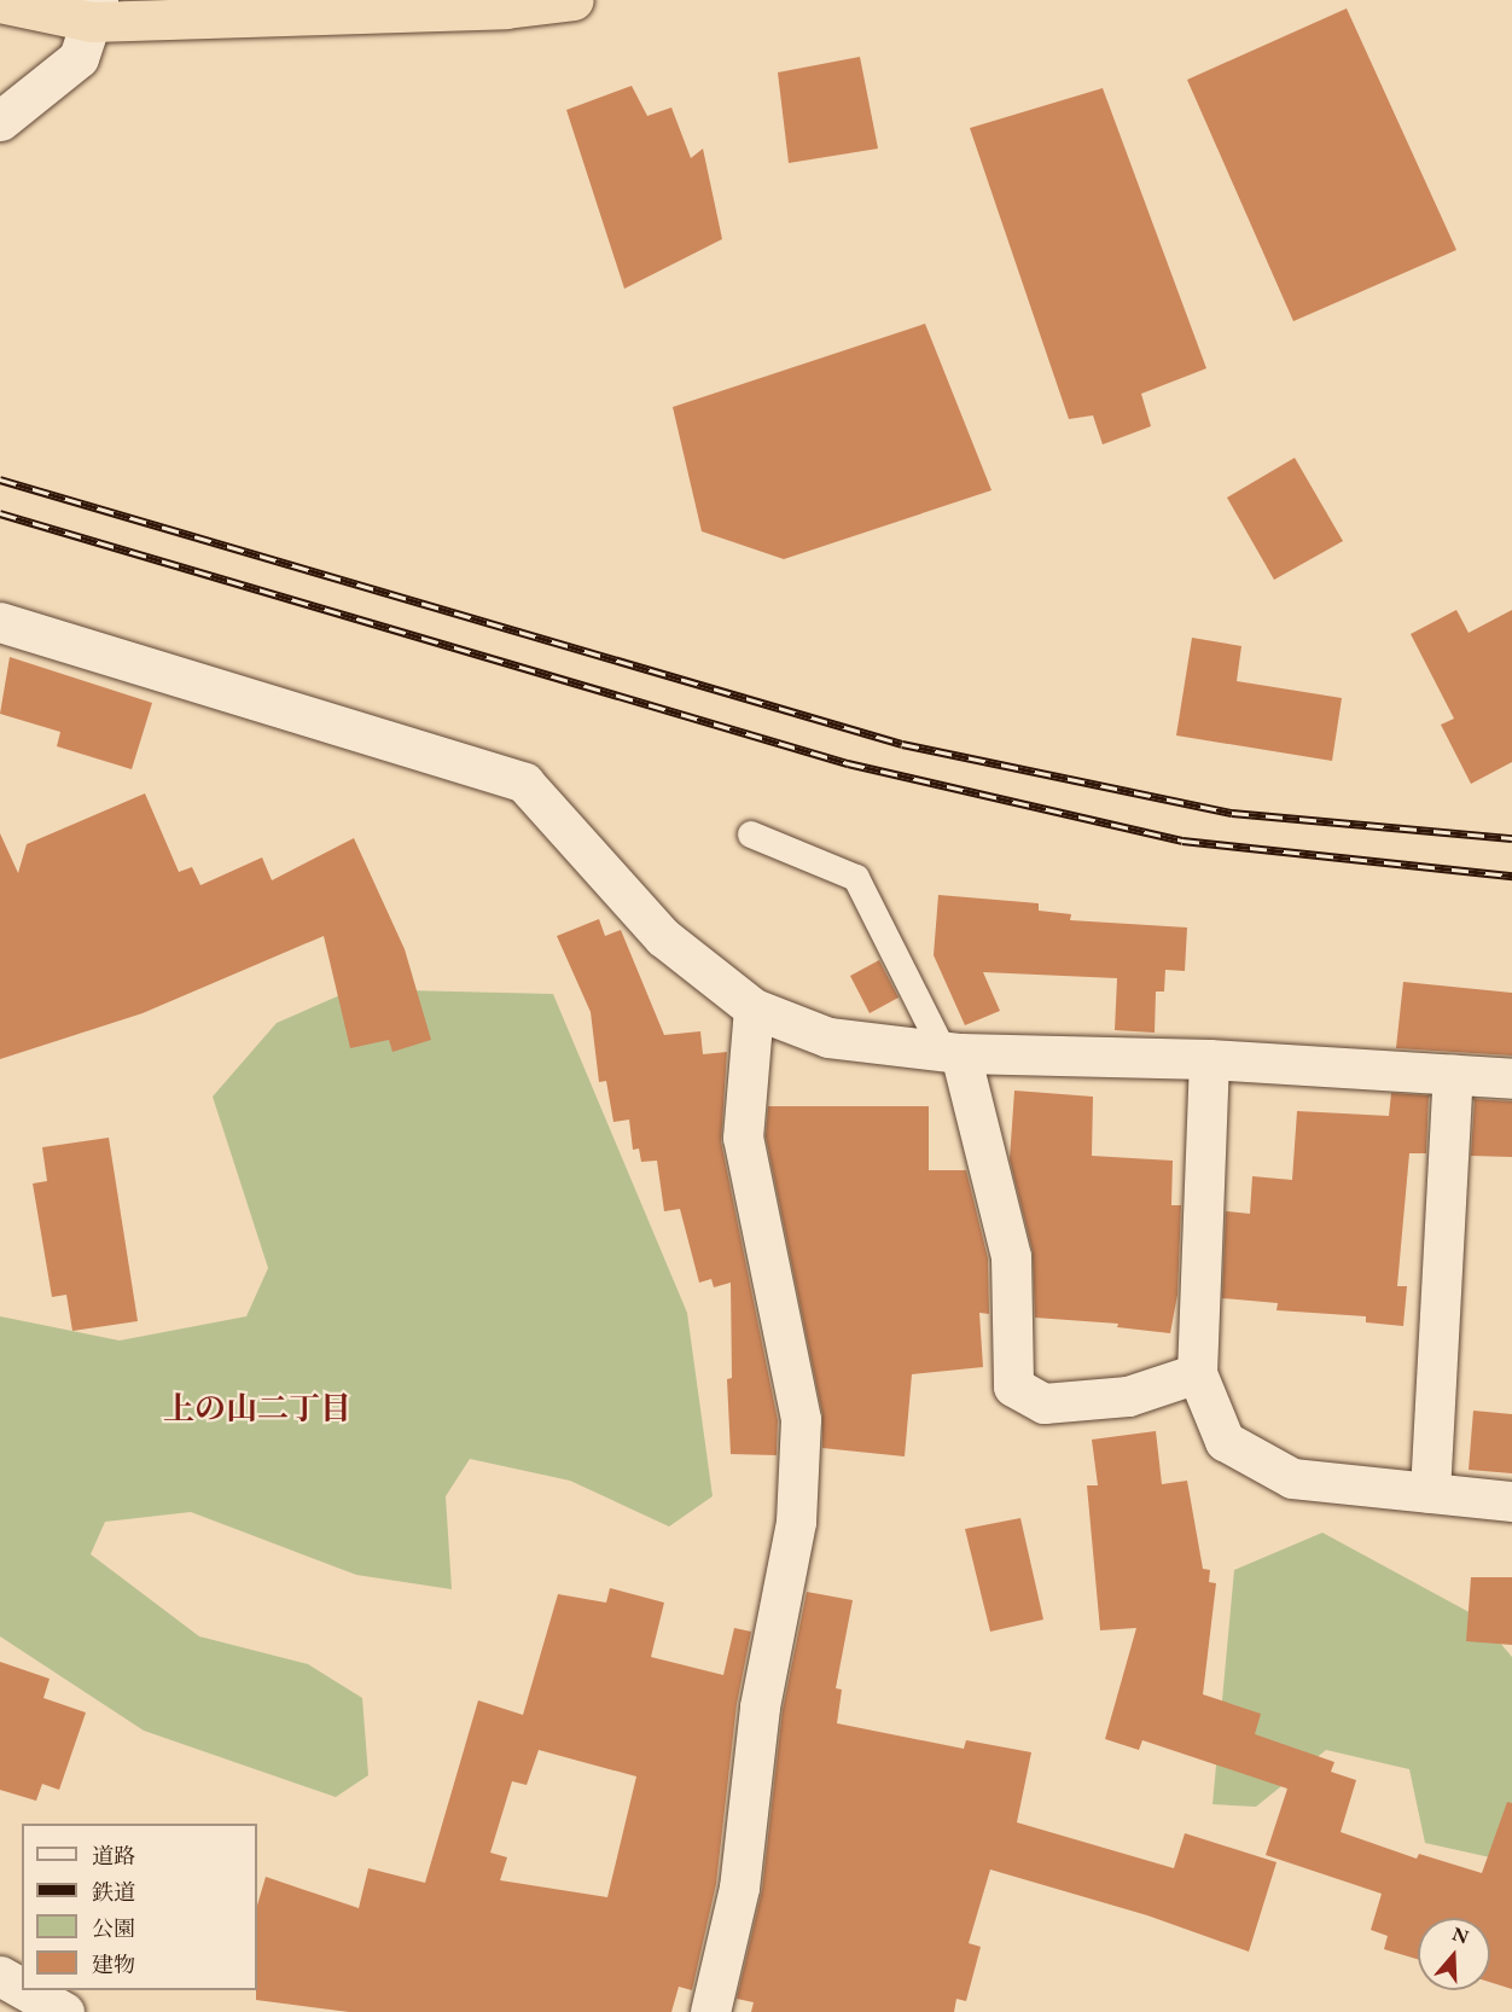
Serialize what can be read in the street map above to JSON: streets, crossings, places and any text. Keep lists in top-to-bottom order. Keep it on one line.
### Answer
{"districts":["上の山二丁目"],"legend":["道路","鉄道","公園","建物"],"north":"top"}
